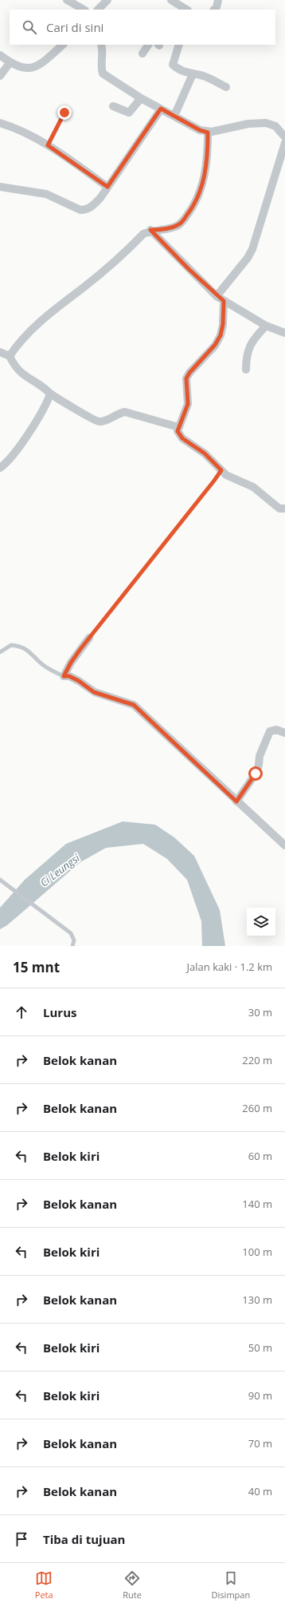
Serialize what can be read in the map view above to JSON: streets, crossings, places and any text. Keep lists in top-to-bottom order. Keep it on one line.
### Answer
{"water":["Ci Leungsi"],"page":{"search":"Cari di sini","heading":["15 mnt","Jalan kaki · 1.2 km"],"list":[["Lurus","30 m"],["Belok kanan","220 m"],["Belok kanan","260 m"],["Belok kiri","60 m"],["Belok kanan","140 m"],["Belok kiri","100 m"],["Belok kanan","130 m"],["Belok kiri","50 m"],["Belok kiri","90 m"],["Belok kanan","70 m"],["Belok kanan","40 m"],"Tiba di tujuan"],"nav":["Peta","Rute","Disimpan"]}}
